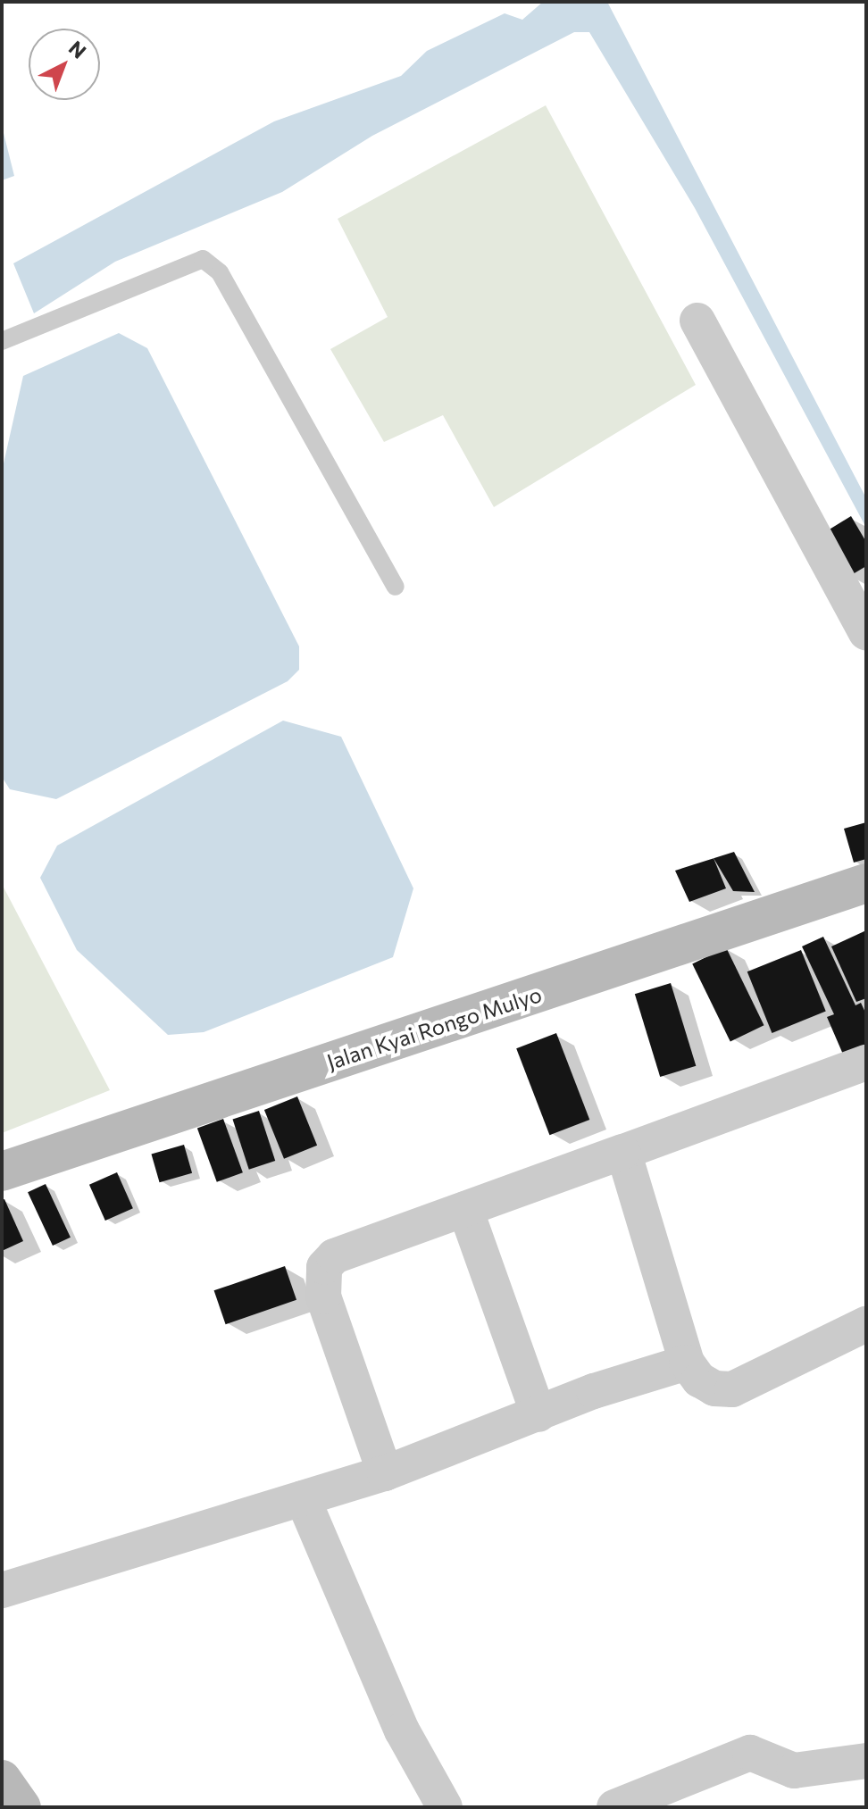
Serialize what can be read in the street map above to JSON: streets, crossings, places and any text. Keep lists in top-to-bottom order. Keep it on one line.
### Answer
{"streets":{"street":["Jalan Kyai Rongo Mulyo"]},"north":"top right"}
